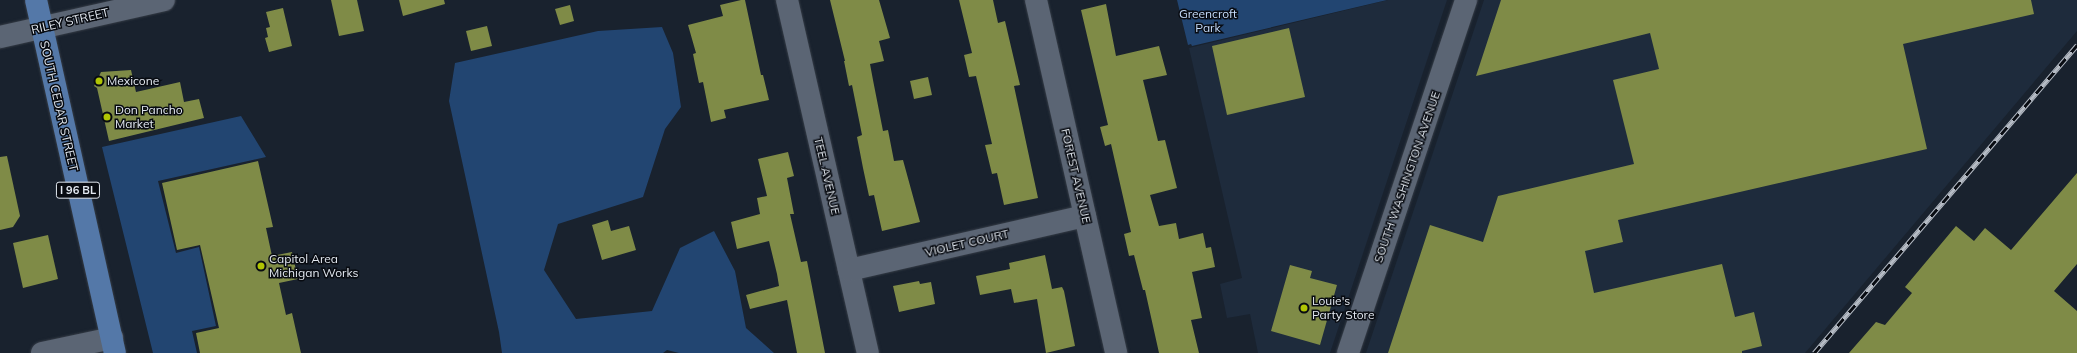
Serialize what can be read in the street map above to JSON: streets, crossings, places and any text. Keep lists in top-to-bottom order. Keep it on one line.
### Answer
{"streets":{"main road":["SOUTH CEDAR STREET","I 96 BL"],"street":["RILEY STREET","TEEL AVENUE","FOREST AVENUE","SOUTH WASHINGTON AVENUE","VIOLET COURT"]},"crossings":[["RILEY STREET","SOUTH CEDAR STREET"],["TEEL AVENUE","VIOLET COURT"],["FOREST AVENUE","VIOLET COURT"]],"parks":["Greencroft Park"],"places":["Mexicone","Don Pancho Market","Capitol Area Michigan Works","Louie's Party Store"]}
